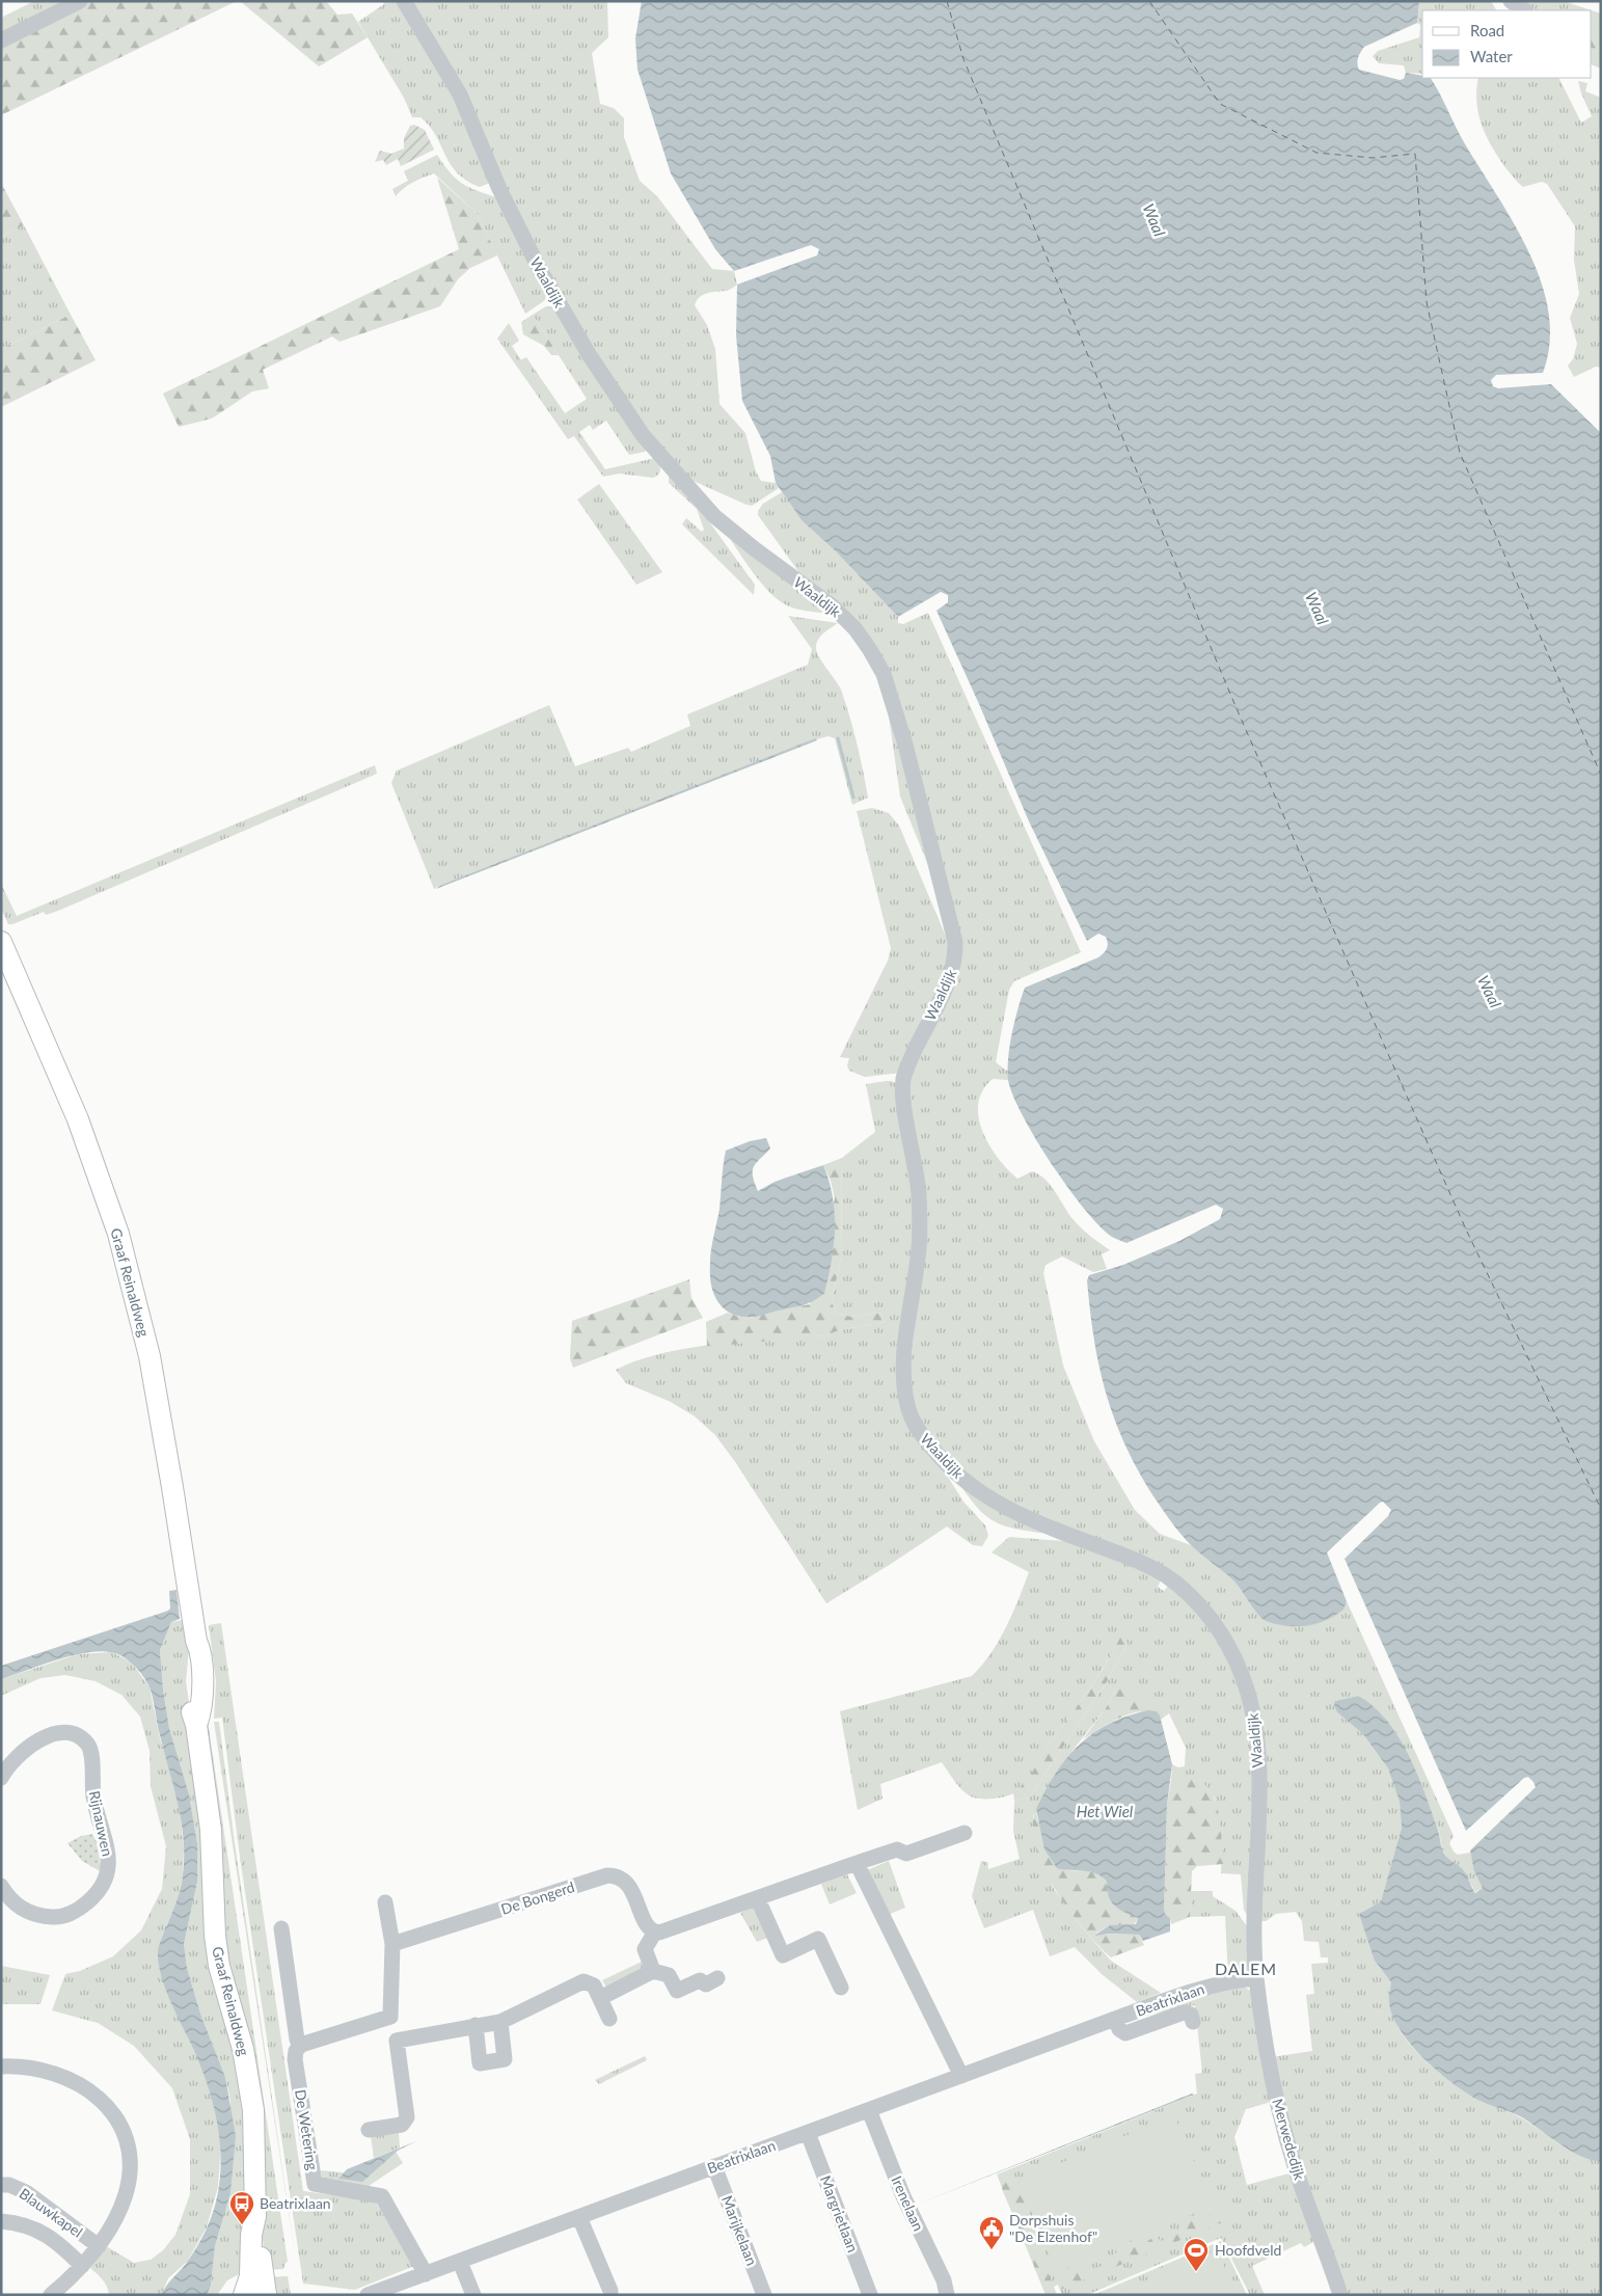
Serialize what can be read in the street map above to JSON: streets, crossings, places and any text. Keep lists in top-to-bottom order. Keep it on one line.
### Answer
{"streets":{"main road":["Graaf Reinaldweg"],"street":["Waaldijk","Rijnauwen","De Bongerd","Beatrixlaan","De Wetering","Merwededijk","Irenelaan","Blauwkapel","Margrietlaan","Marijkelaan"]},"crossings":[["Waaldijk","Beatrixlaan"],["Waaldijk","Merwededijk"],["Beatrixlaan","De Wetering"],["Beatrixlaan","Merwededijk"],["Beatrixlaan","Irenelaan"],["Beatrixlaan","Margrietlaan"],["Beatrixlaan","Marijkelaan"]],"districts":["DALEM"],"water":["Waal","Het Wiel"],"places":{"bus stop":["Beatrixlaan"],"public building":["Dorpshuis \"De Elzenhof\""],"sports":["Hoofdveld"]},"legend":["Road","Water"]}
